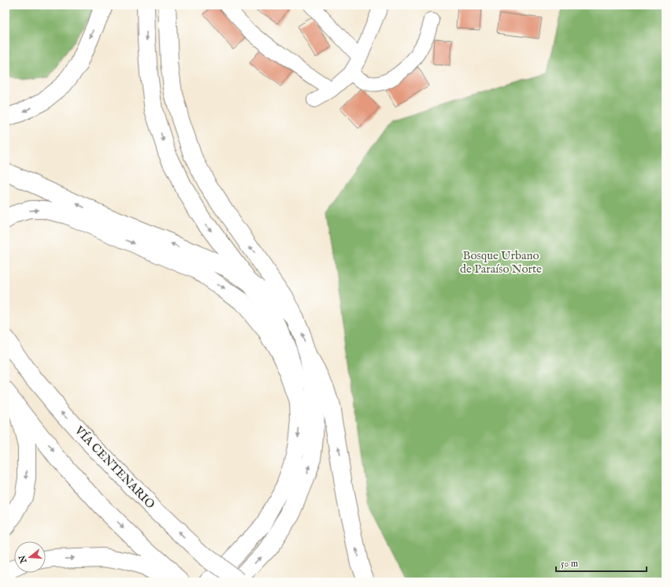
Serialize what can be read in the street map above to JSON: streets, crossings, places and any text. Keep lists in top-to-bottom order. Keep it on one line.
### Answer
{"streets":{"main road":["VÍA CENTENARIO"]},"parks":["Bosque Urbano de Paraíso Norte"],"scale_bar":"50 m","north":"left"}
